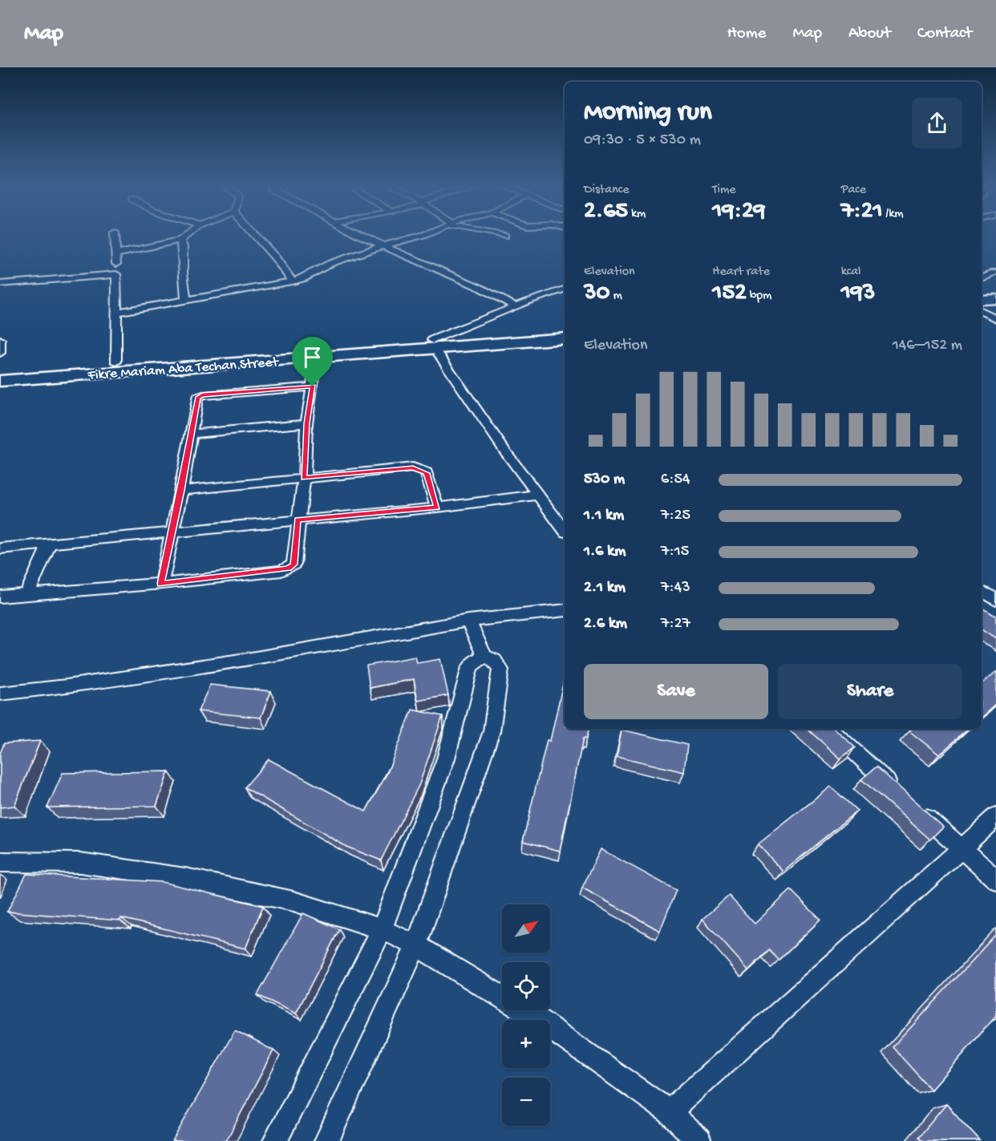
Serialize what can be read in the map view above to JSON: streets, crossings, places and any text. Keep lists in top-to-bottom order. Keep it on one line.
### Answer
{"streets":{"main road":["Fikre Mariam Aba Techan Street"]},"north":"top right","page":{"header":"Map","nav":["Home","Map","About","Contact"],"heading":["Morning run","09:30 · 5 × 530 m"],"stats":[["Distance","2.65 km"],["Time","19:29"],["Pace","7:21 /km"],["Elevation","30 m"],["Heart rate","152 bpm"],["kcal","193"]],"chart":["Elevation","146–152 m"],"list":[{"name":"530 m","note":"6:54"},{"name":"1.1 km","note":"7:25"},{"name":"1.6 km","note":"7:15"},{"name":"2.1 km","note":"7:43"},{"name":"2.6 km","note":"7:27"}],"buttons":["Save","Share"],"map_buttons":["+","−"]}}
